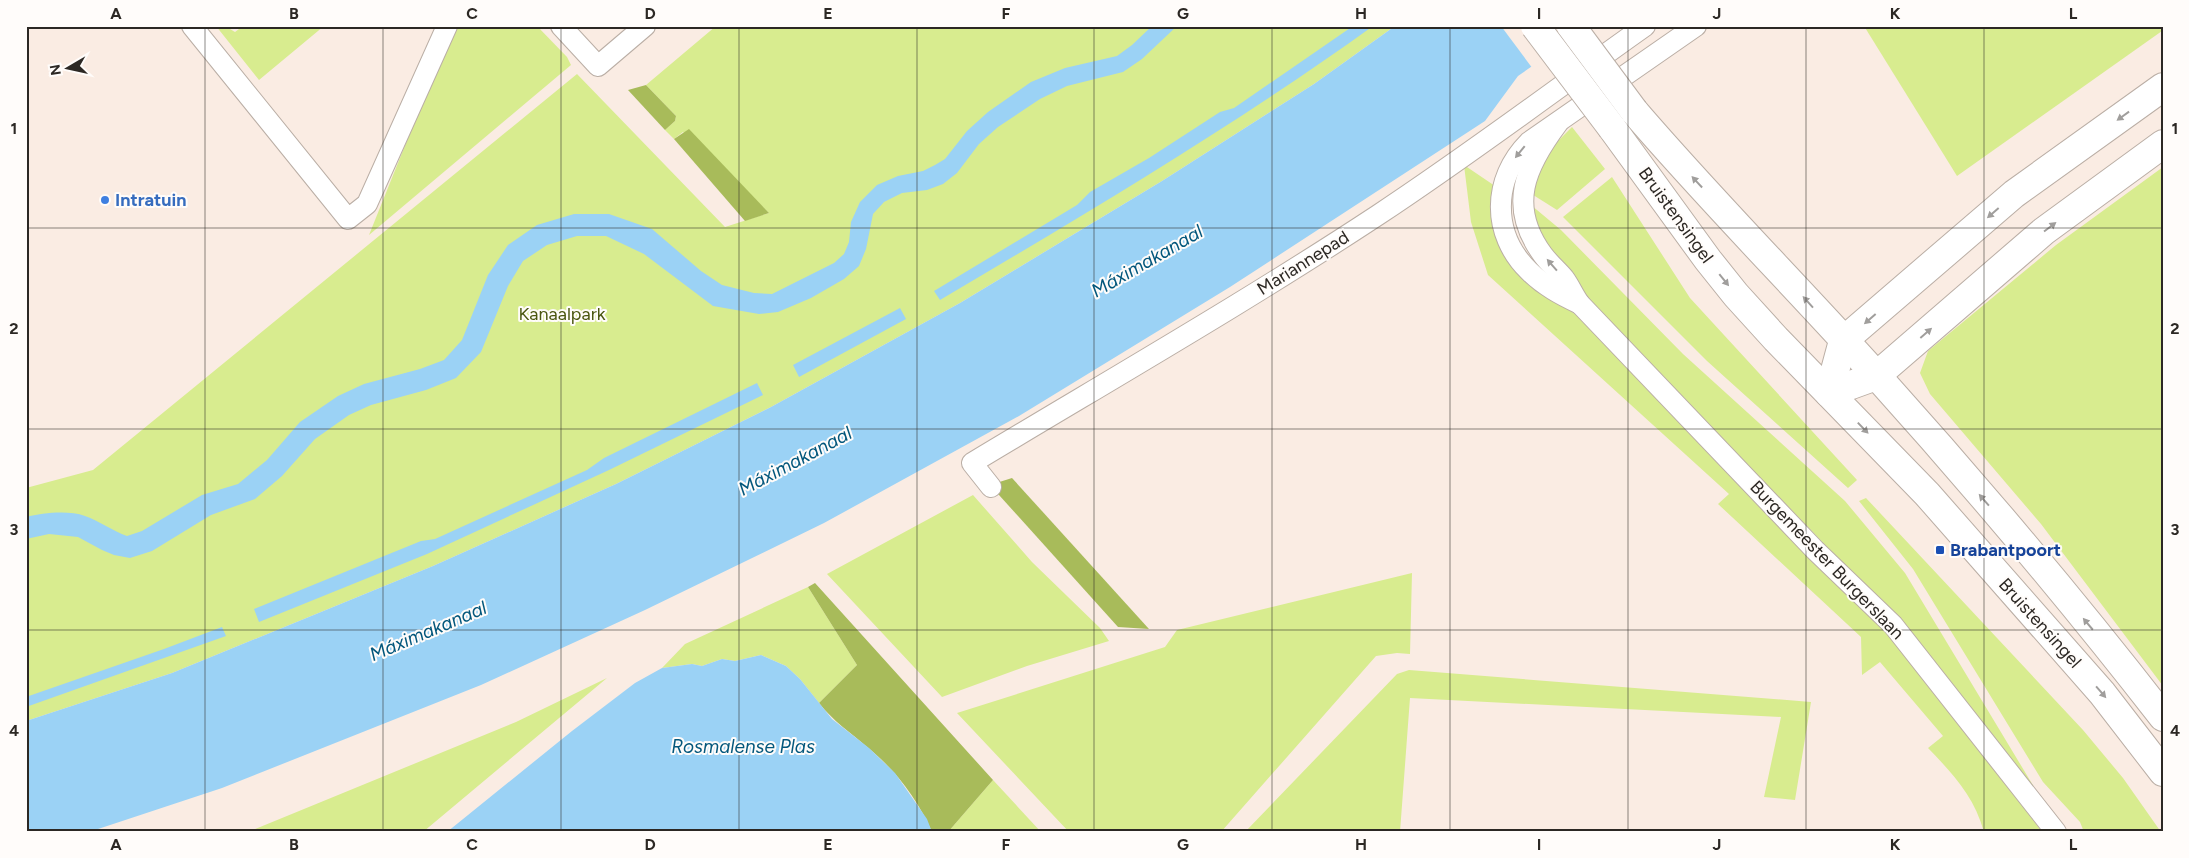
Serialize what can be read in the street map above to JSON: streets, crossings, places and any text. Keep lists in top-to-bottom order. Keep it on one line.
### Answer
{"streets":{"main road":["Bruistensingel"],"street":["Mariannepad","Burgemeester Burgerslaan"]},"water":["Máximakanaal","Rosmalense Plas"],"parks":["Kanaalpark"],"places":{"other":["Intratuin"],"transit":["Brabantpoort"]},"north":"left","grid":{"columns":["A","B","C","D","E","F","G","H","I","J","K","L"],"rows":["1","2","3","4"]}}
